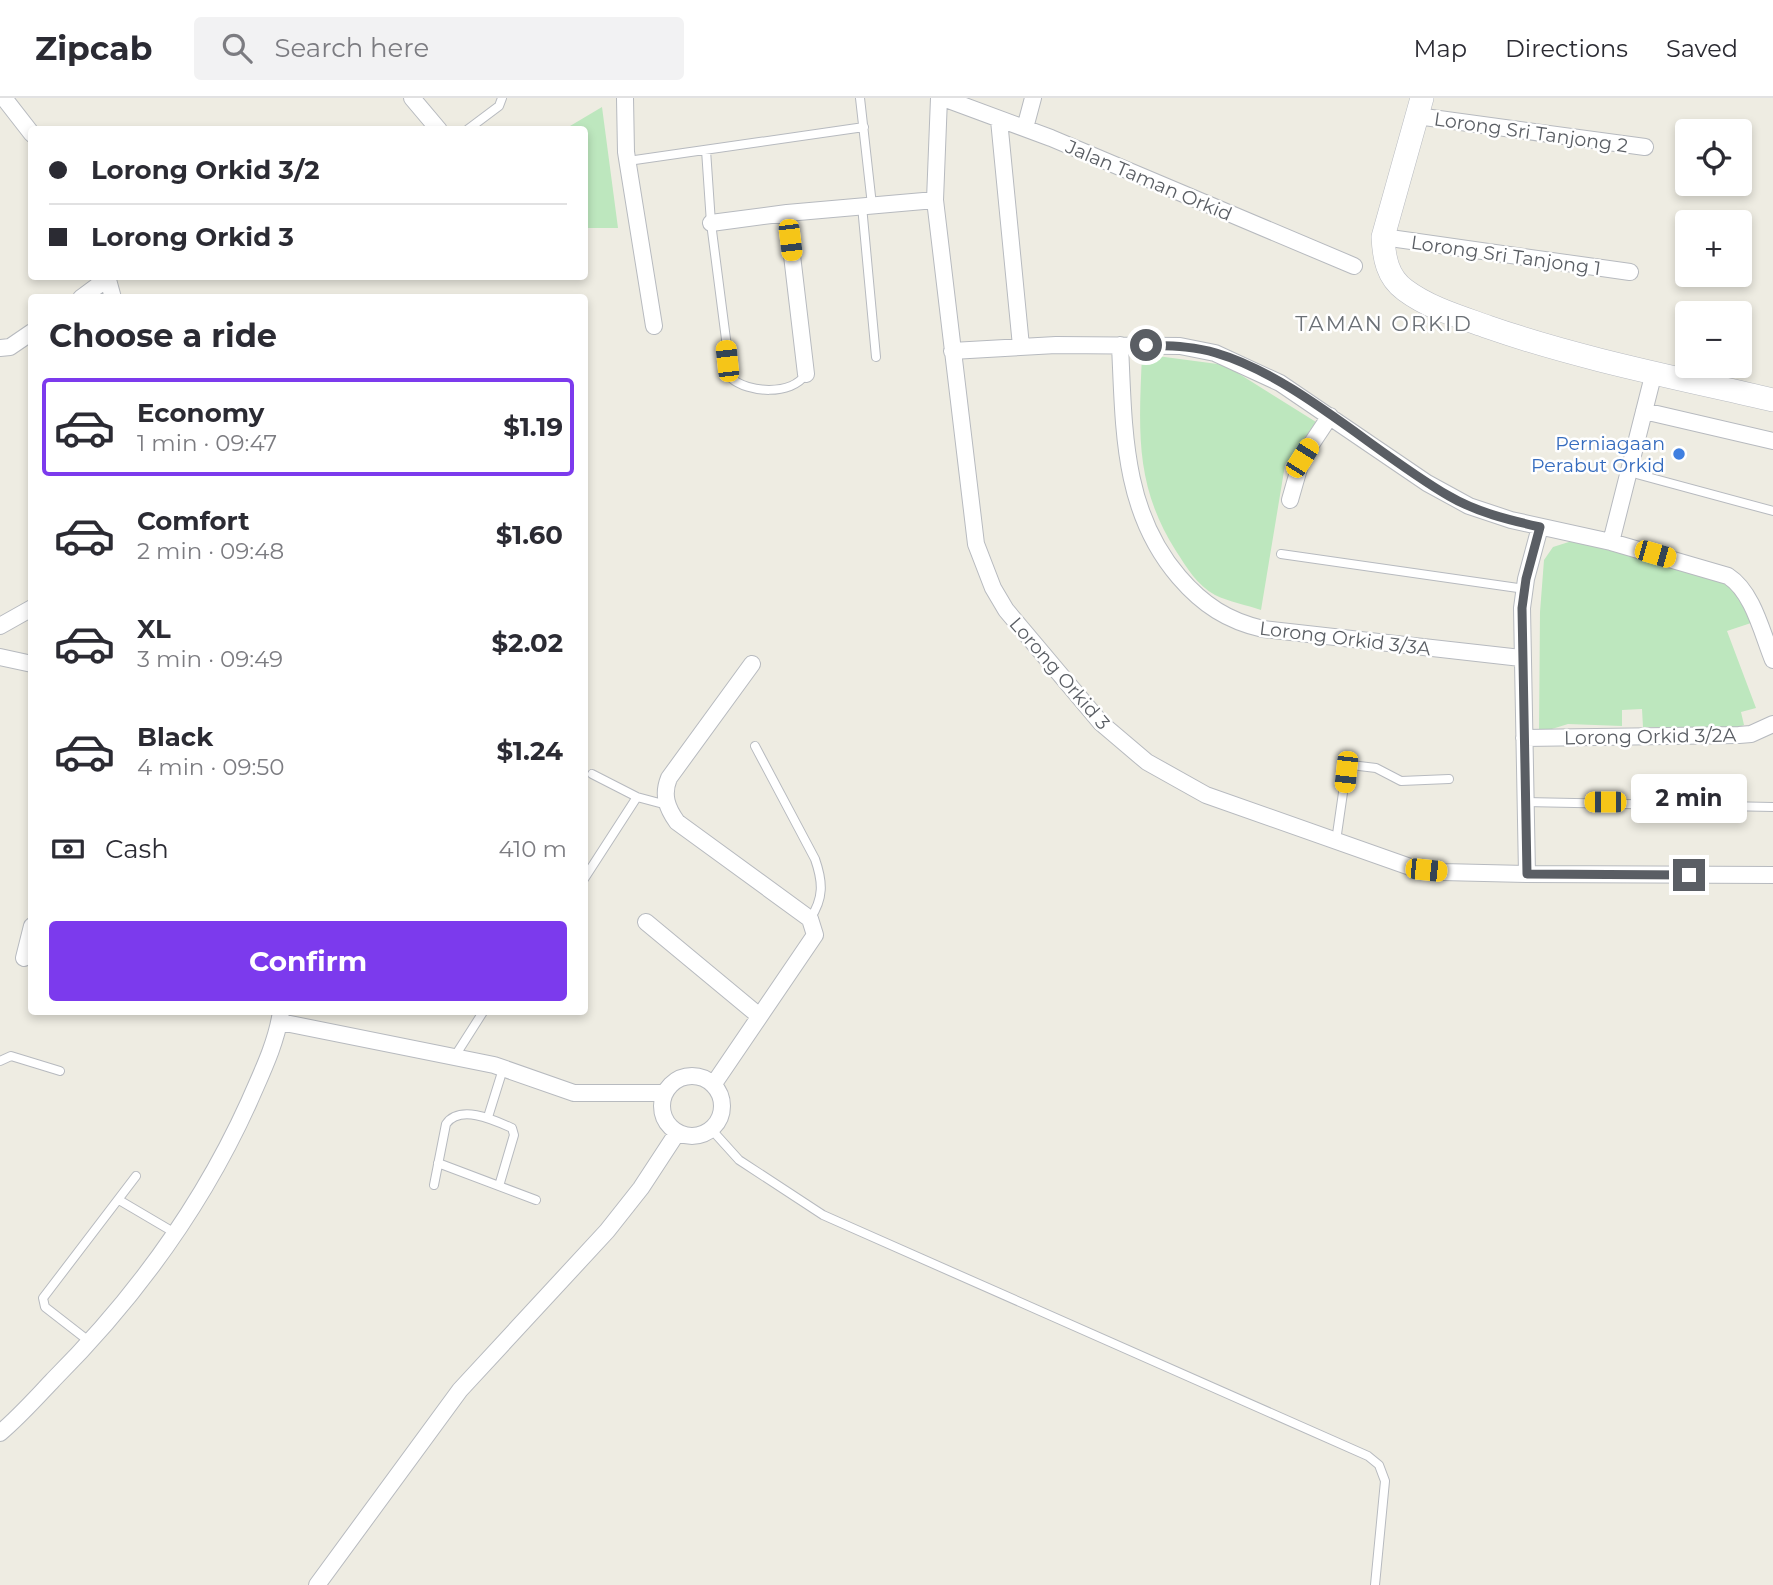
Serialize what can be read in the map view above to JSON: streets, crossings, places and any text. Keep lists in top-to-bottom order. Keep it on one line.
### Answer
{"streets":{"street":["Lorong Sri Tanjong 2","Jalan Taman Orkid","Lorong Sri Tanjong 1","Lorong Orkid 3/3A","Lorong Orkid 3","Lorong Orkid 3/2A"]},"crossings":[["Jalan Taman Orkid","Lorong Orkid 3"]],"districts":["TAMAN ORKID"],"places":["Perniagaan Perabut Orkid"],"page":{"header":"Zipcab","search":"Search here","nav":["Map","Directions","Saved"],"map_buttons":["+","−"],"banner":["Lorong Orkid 3/2","Lorong Orkid 3"],"heading":"Choose a ride","list":[{"name":"Economy","note":"1 min · 09:47","value":"$1.19"},{"name":"Comfort","note":"2 min · 09:48","value":"$1.60"},{"name":"XL","note":"3 min · 09:49","value":"$2.02"},{"name":"Black","note":"4 min · 09:50","value":"$1.24"}],"bubble":"2 min","pay":["Cash","410 m"],"buttons":"Confirm"}}
